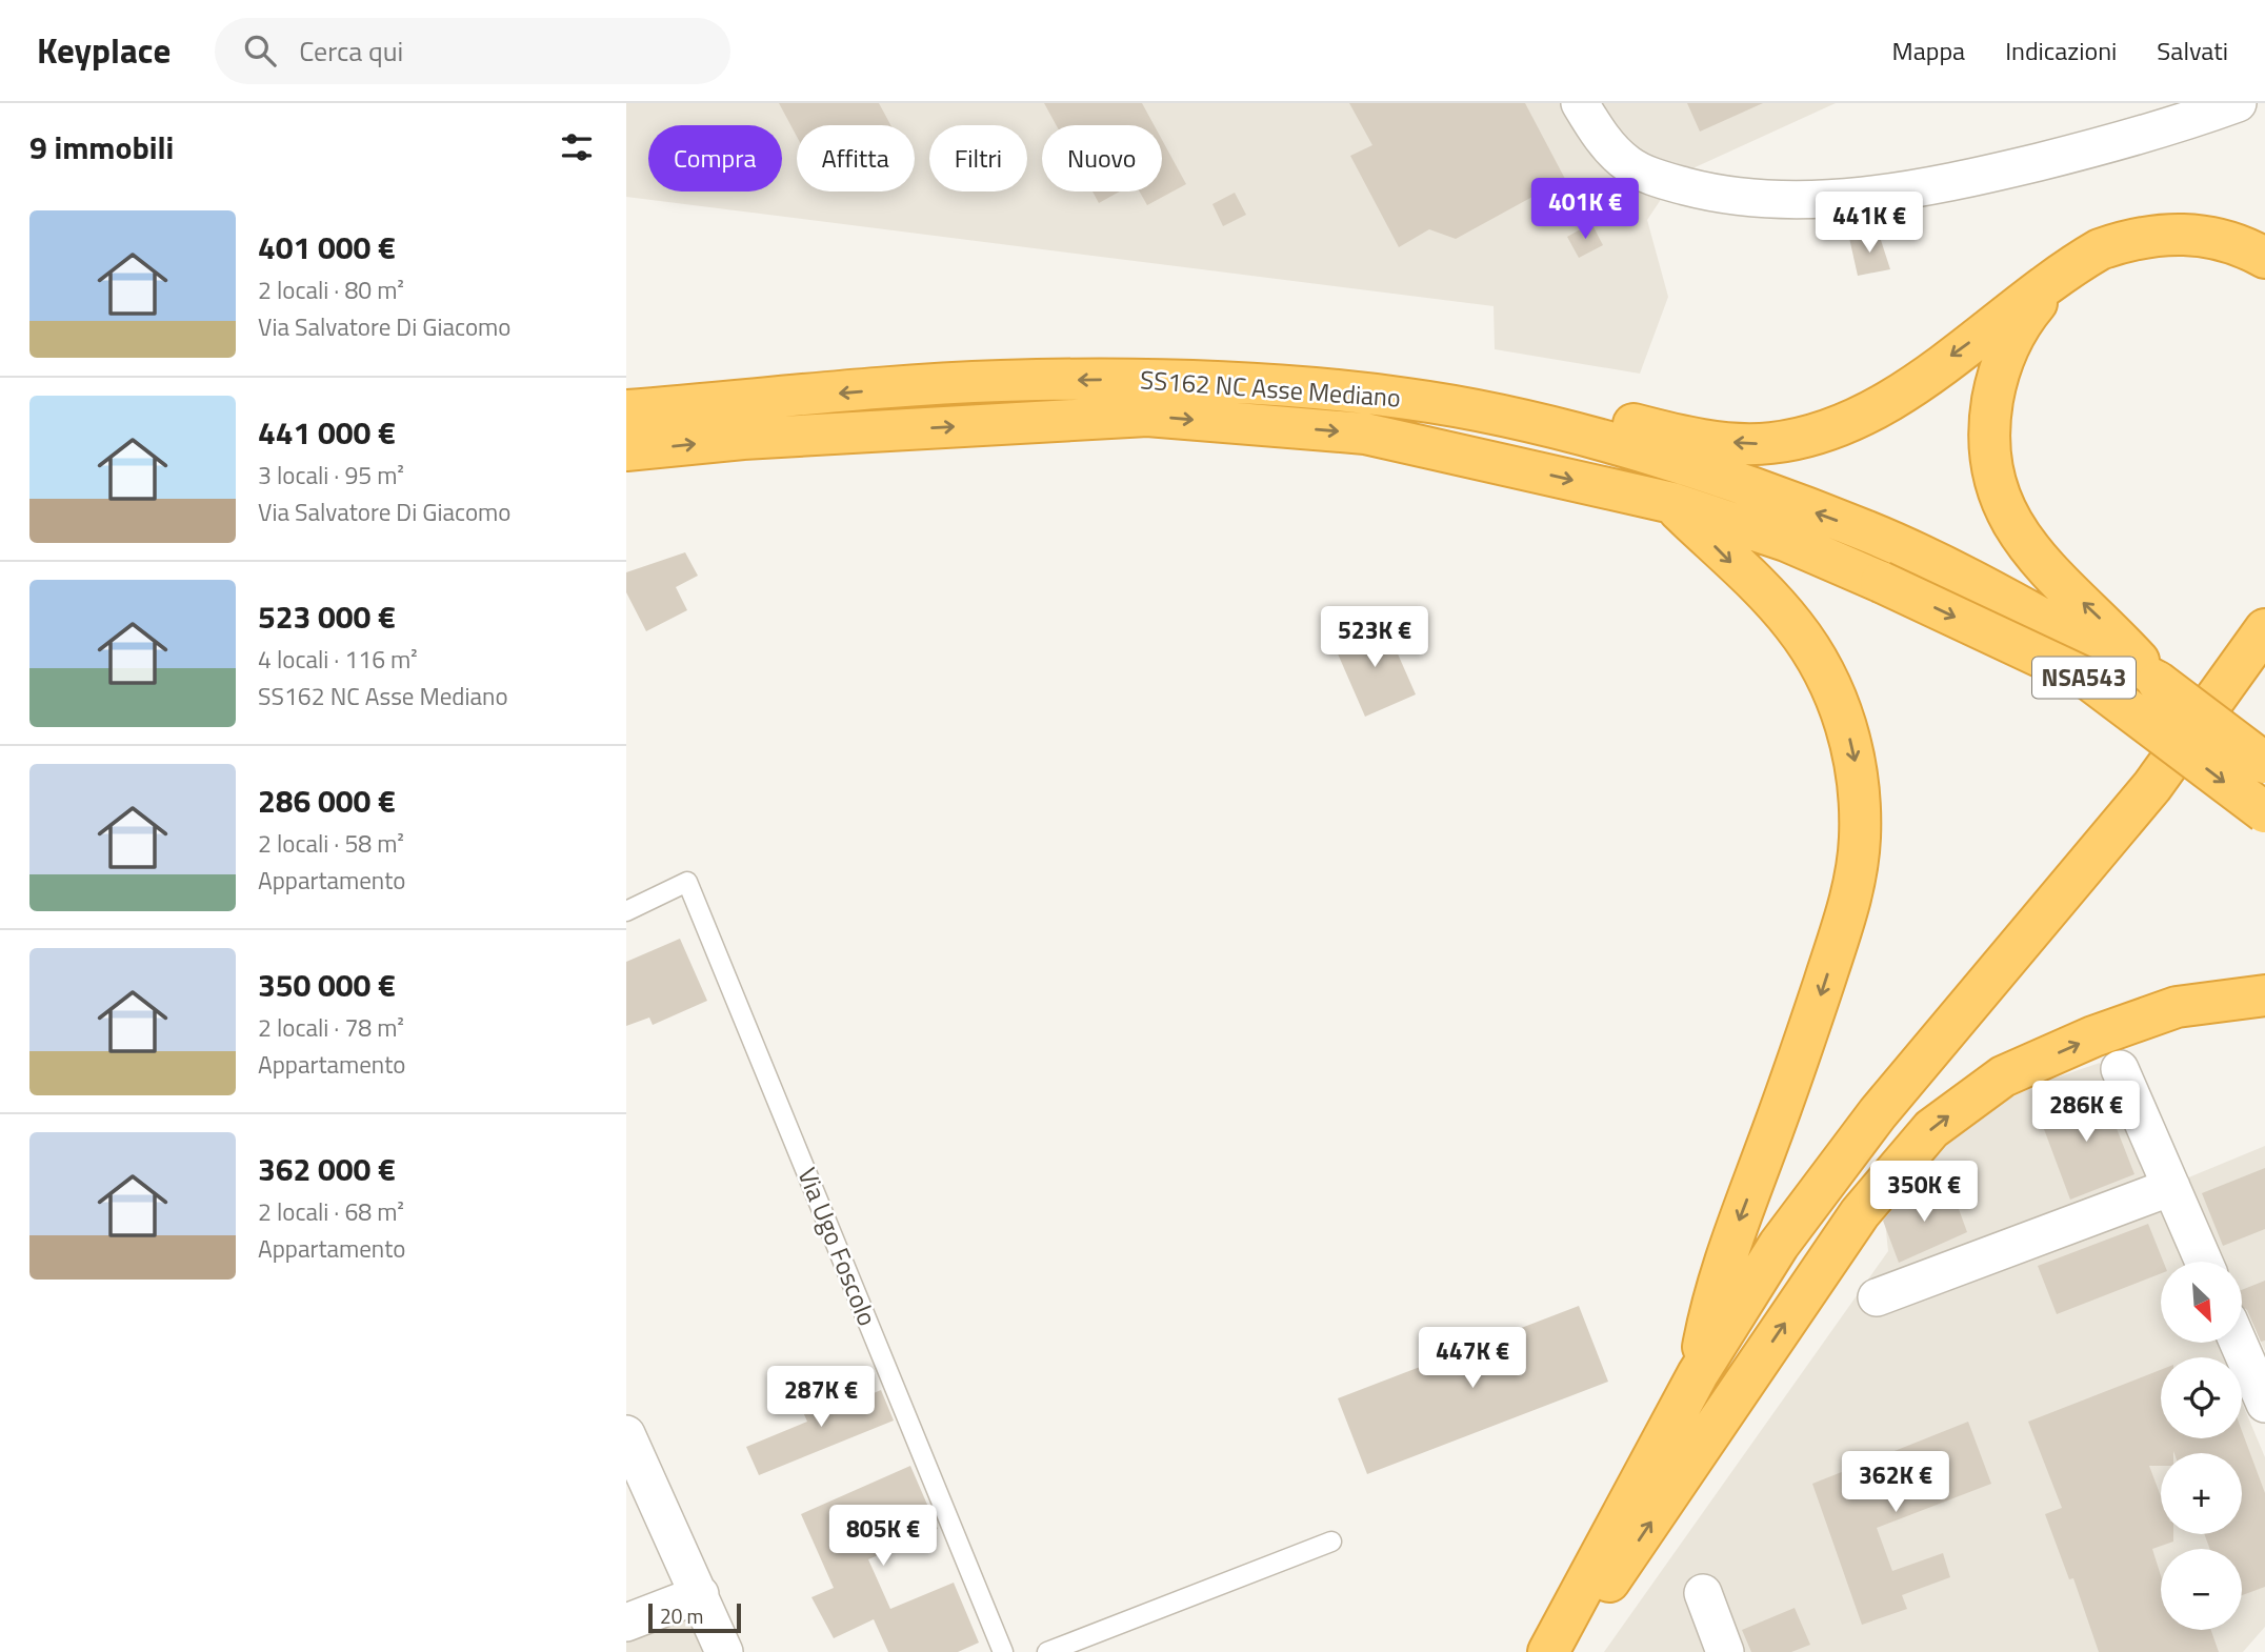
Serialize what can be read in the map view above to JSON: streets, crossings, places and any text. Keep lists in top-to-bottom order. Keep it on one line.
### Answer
{"streets":{"highway":["SS162 NC Asse Mediano","NSA543"],"lane":["Via Ugo Foscolo"]},"crossings":[["SS162 NC Asse Mediano","NSA543"]],"scale_bar":"20 m","north":"bottom right","page":{"header":"Keyplace","search":"Cerca qui","nav":["Mappa","Indicazioni","Salvati"],"heading":"9 immobili","chip":["Compra","Affitta","Filtri","Nuovo"],"price":["401K €","441K €","523K €","286K €","350K €","447K €","287K €","362K €","805K €"],"list":[{"name":"401 000 €","note":"2 locali · 80 m² · Via Salvatore Di Giacomo"},{"name":"441 000 €","note":"3 locali · 95 m² · Via Salvatore Di Giacomo"},{"name":"523 000 €","note":"4 locali · 116 m² · SS162 NC Asse Mediano"},{"name":"286 000 €","note":"2 locali · 58 m² · Appartamento"},{"name":"350 000 €","note":"2 locali · 78 m² · Appartamento"},{"name":"362 000 €","note":"2 locali · 68 m² · Appartamento"}],"map_buttons":["+","−"],"scale":"20 m"}}
